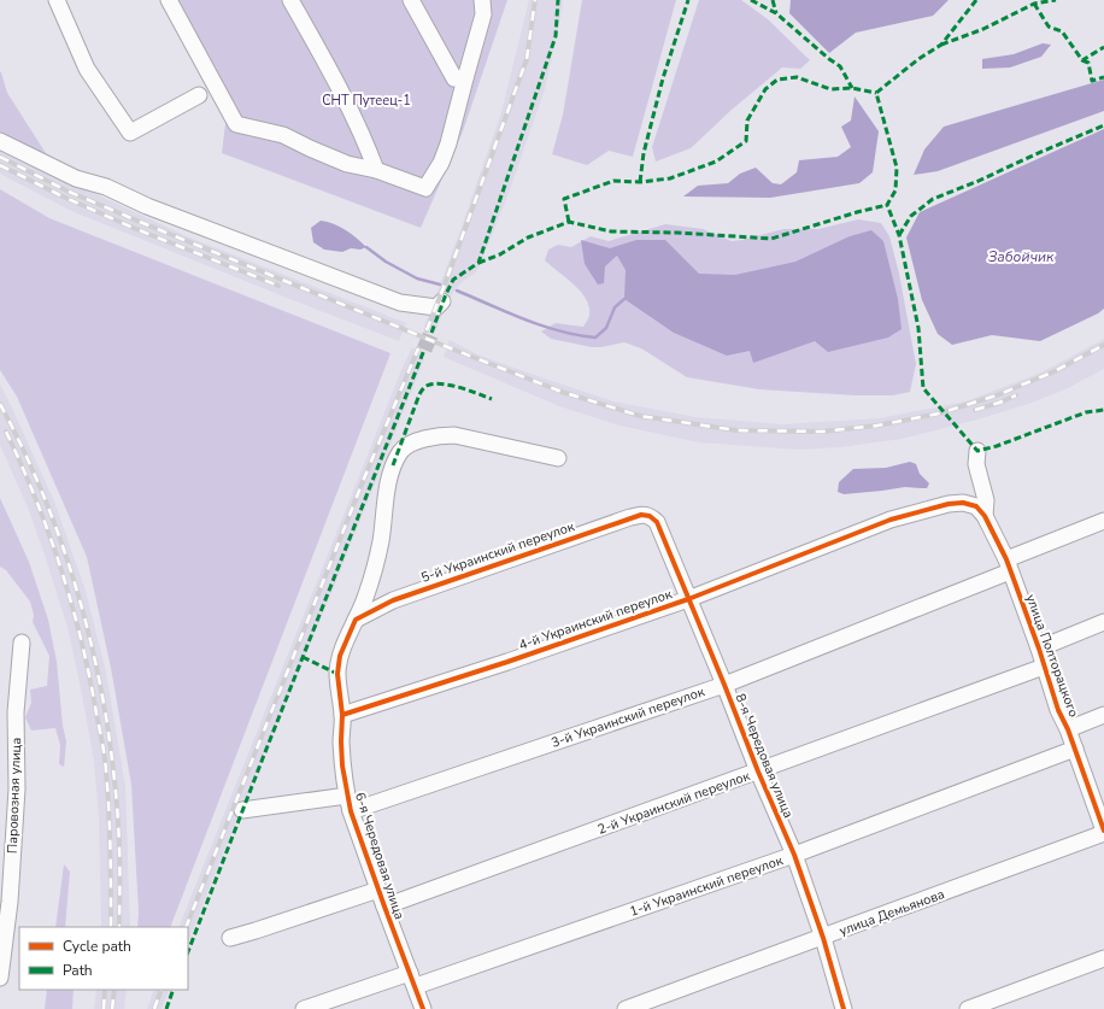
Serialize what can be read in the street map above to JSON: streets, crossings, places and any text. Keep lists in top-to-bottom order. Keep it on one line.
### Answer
{"streets":{"street":["5-й Украинский переулок","4-й Украинский переулок","улица Полторацкого","3-й Украинский переулок","8-я Чередовая улица","Паровозная улица","2-й Украинский переулок","6-я Чередовая улица","1-й Украинский переулок","улица Демьянова"]},"crossings":[["5-й Украинский переулок","8-я Чередовая улица"],["5-й Украинский переулок","6-я Чередовая улица"],["4-й Украинский переулок","улица Полторацкого"],["4-й Украинский переулок","8-я Чередовая улица"],["4-й Украинский переулок","6-я Чередовая улица"],["улица Полторацкого","3-й Украинский переулок"],["улица Полторацкого","2-й Украинский переулок"],["улица Полторацкого","1-й Украинский переулок"],["улица Полторацкого","улица Демьянова"],["3-й Украинский переулок","8-я Чередовая улица"],["3-й Украинский переулок","6-я Чередовая улица"],["8-я Чередовая улица","2-й Украинский переулок"],["8-я Чередовая улица","1-й Украинский переулок"],["8-я Чередовая улица","улица Демьянова"],["2-й Украинский переулок","6-я Чередовая улица"],["6-я Чередовая улица","1-й Украинский переулок"]],"water":["Забойчик"],"parks":["СНТ Путеец-1"],"legend":["Cycle path","Path"]}
